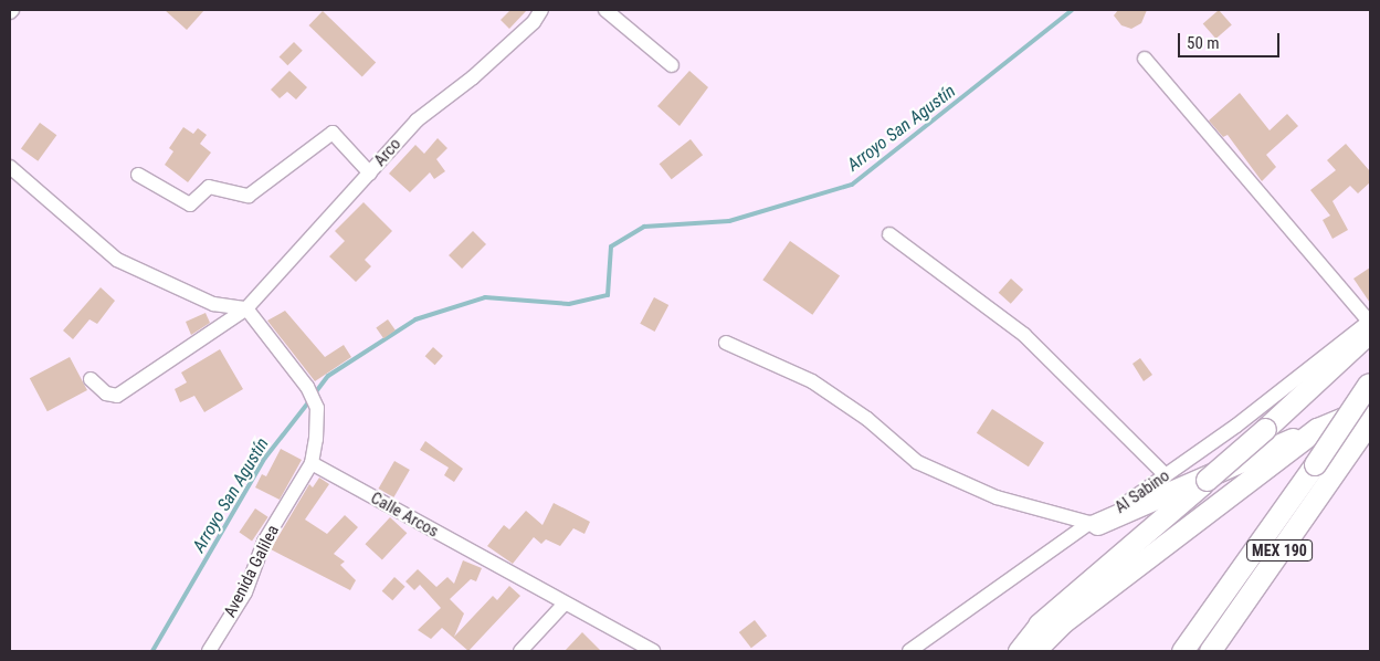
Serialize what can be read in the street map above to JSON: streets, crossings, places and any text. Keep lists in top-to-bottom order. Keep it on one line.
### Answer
{"streets":{"highway":["MEX 190"],"street":["Arco","Al Sabino","Calle Arcos","Avenida Galilea"]},"crossings":[["Calle Arcos","Avenida Galilea"]],"water":["Arroyo San Agustín"],"scale_bar":"50 m"}
